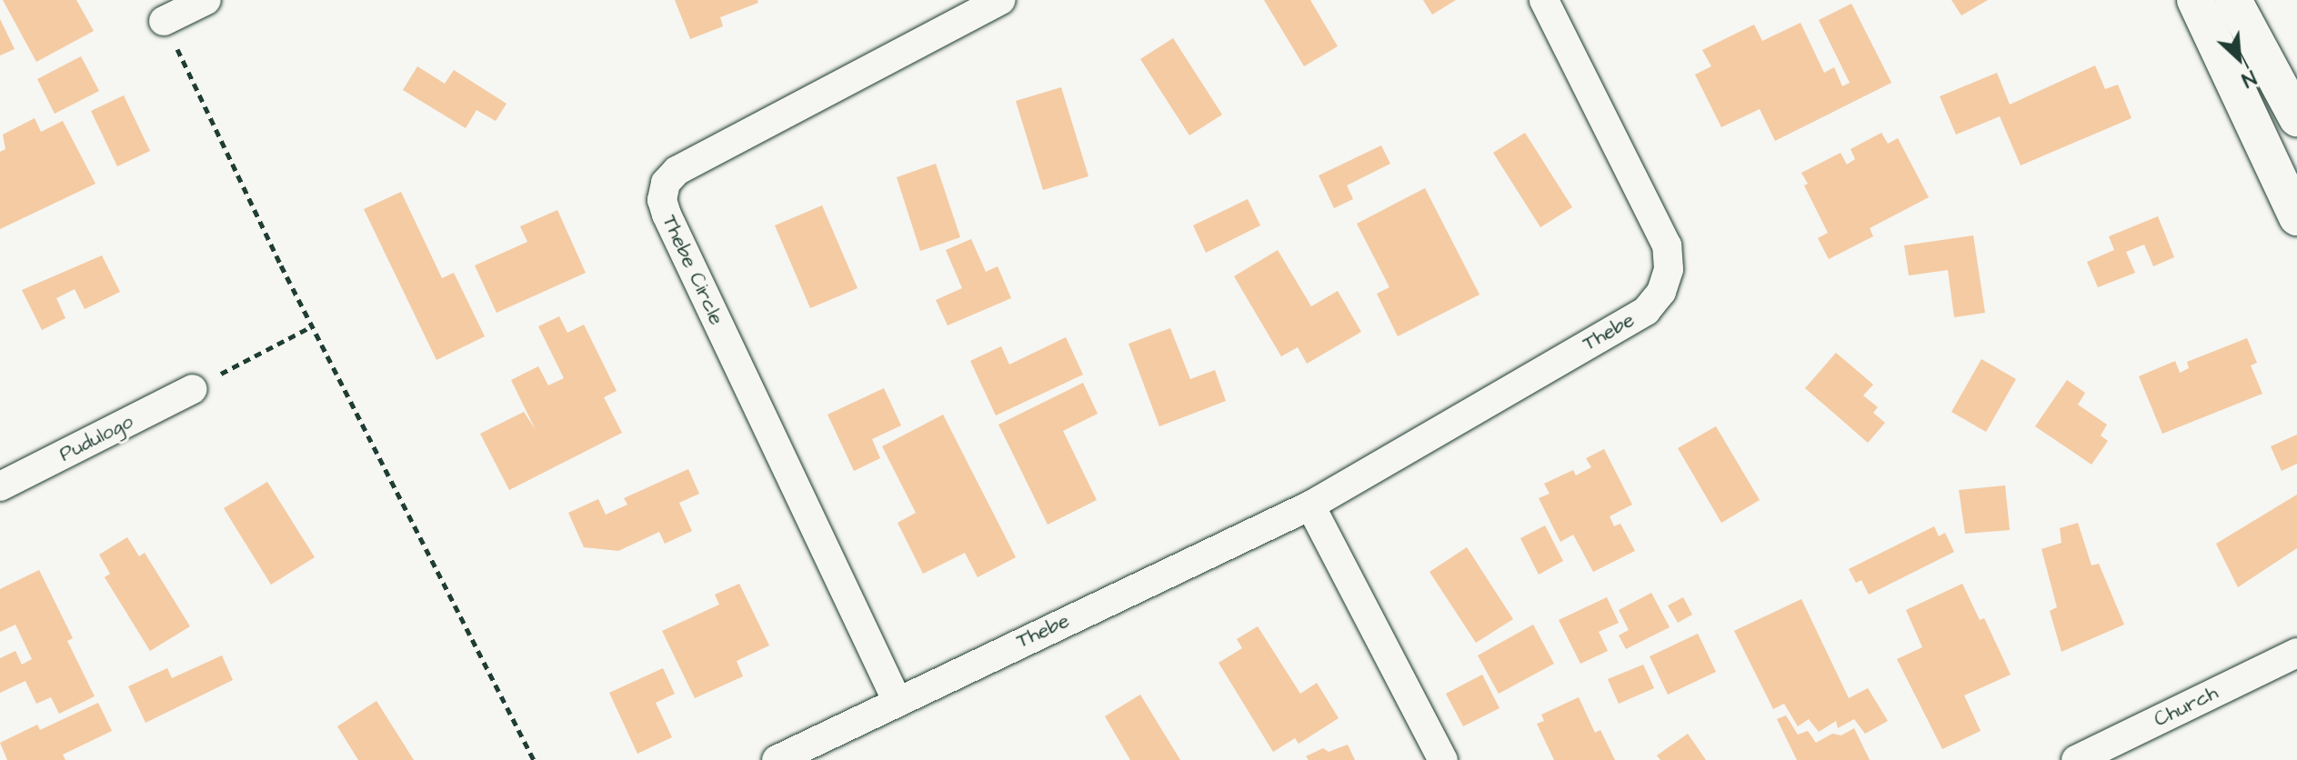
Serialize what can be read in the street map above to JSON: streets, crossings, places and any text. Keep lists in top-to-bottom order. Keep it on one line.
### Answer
{"streets":{"street":["Thebe Circle","Thebe","Pudulogo","Church"]},"crossings":[["Thebe Circle","Thebe"]],"north":"bottom right"}
